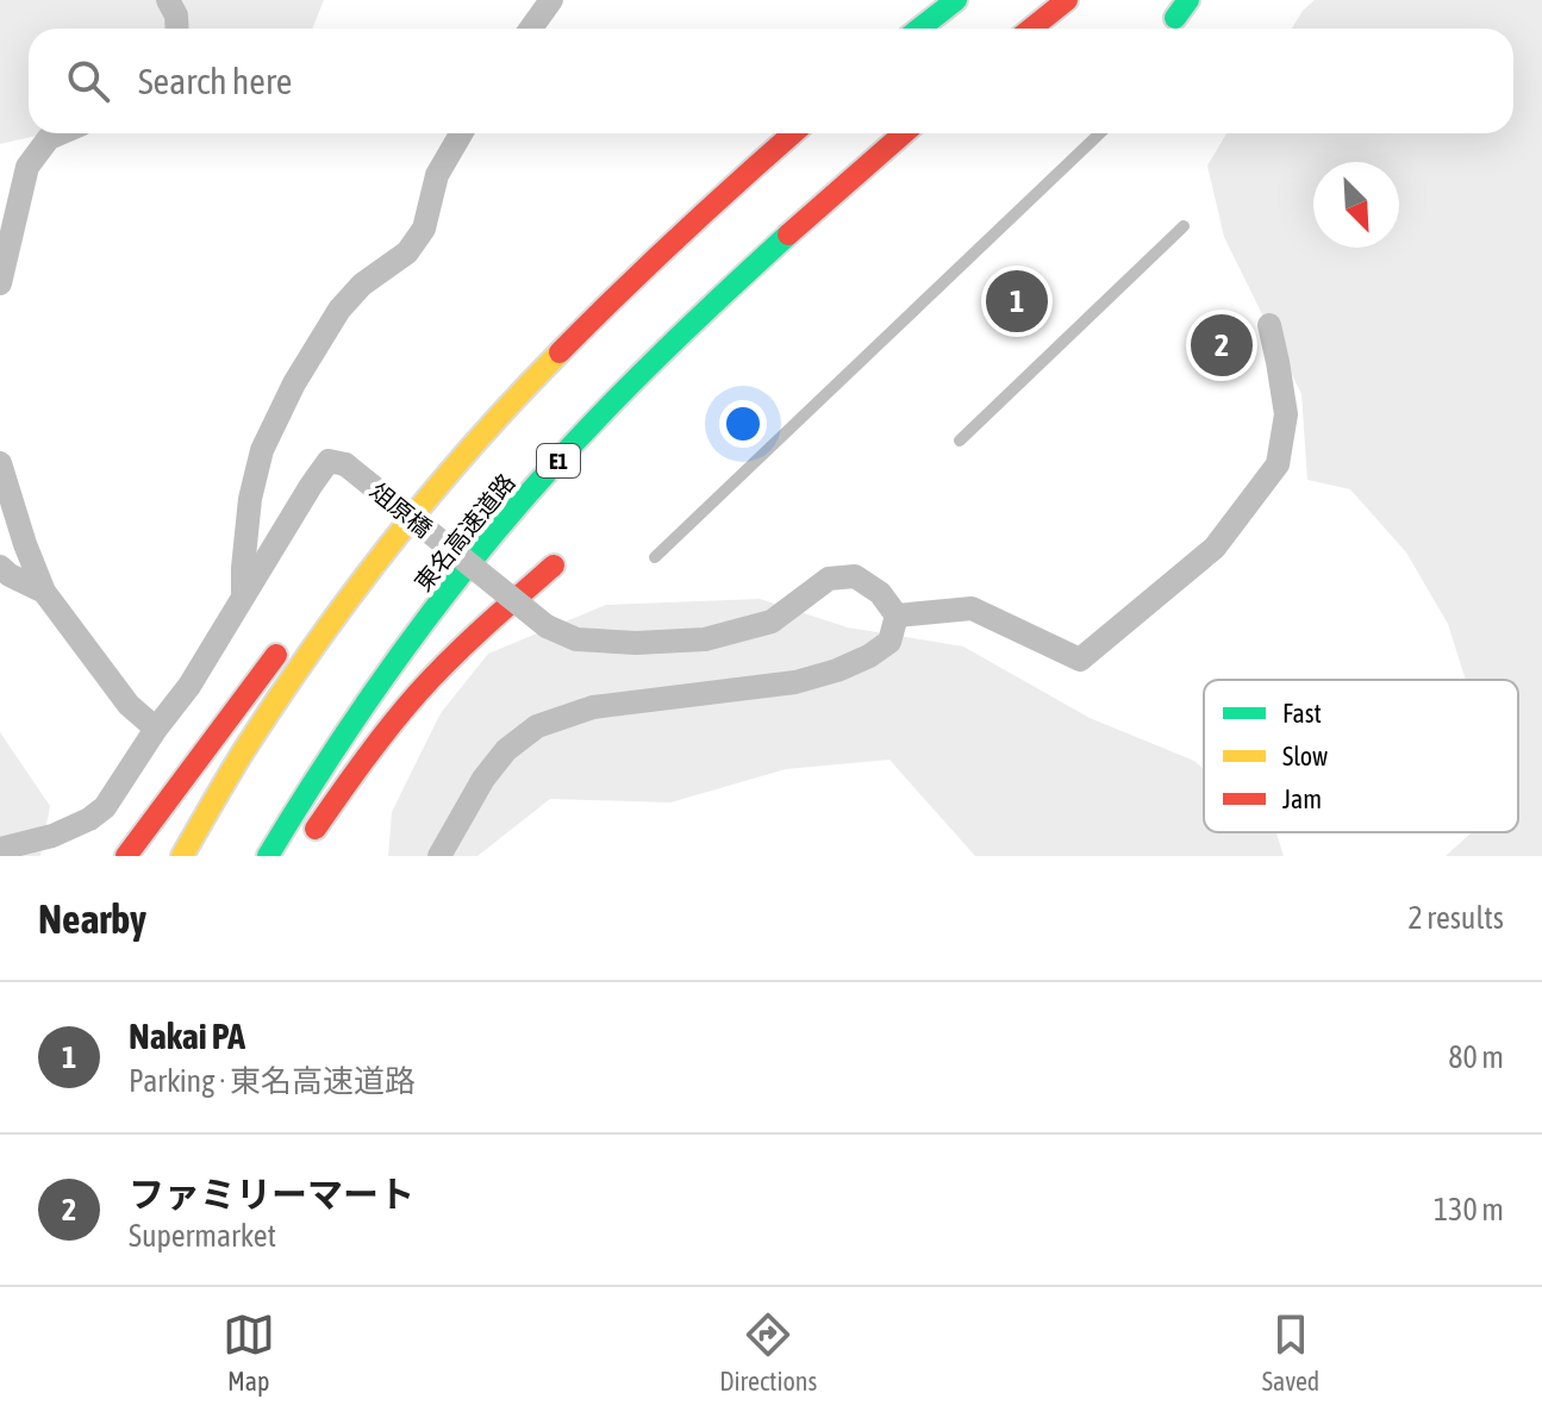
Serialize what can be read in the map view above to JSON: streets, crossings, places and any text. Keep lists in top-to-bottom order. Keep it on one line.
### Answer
{"streets":{"highway":["E1","東名高速道路"],"street":["俎原橋"]},"legend":["Fast","Slow","Jam"],"north":"bottom right","page":{"search":"Search here","pins":["1","2"],"heading":["Nearby","2 results"],"list":[{"mark":"1","name":"Nakai PA","note":"Parking · 東名高速道路","value":"80 m"},{"mark":"2","name":"ファミリーマート","note":"Supermarket","value":"130 m"}],"nav":["Map","Directions","Saved"]}}
